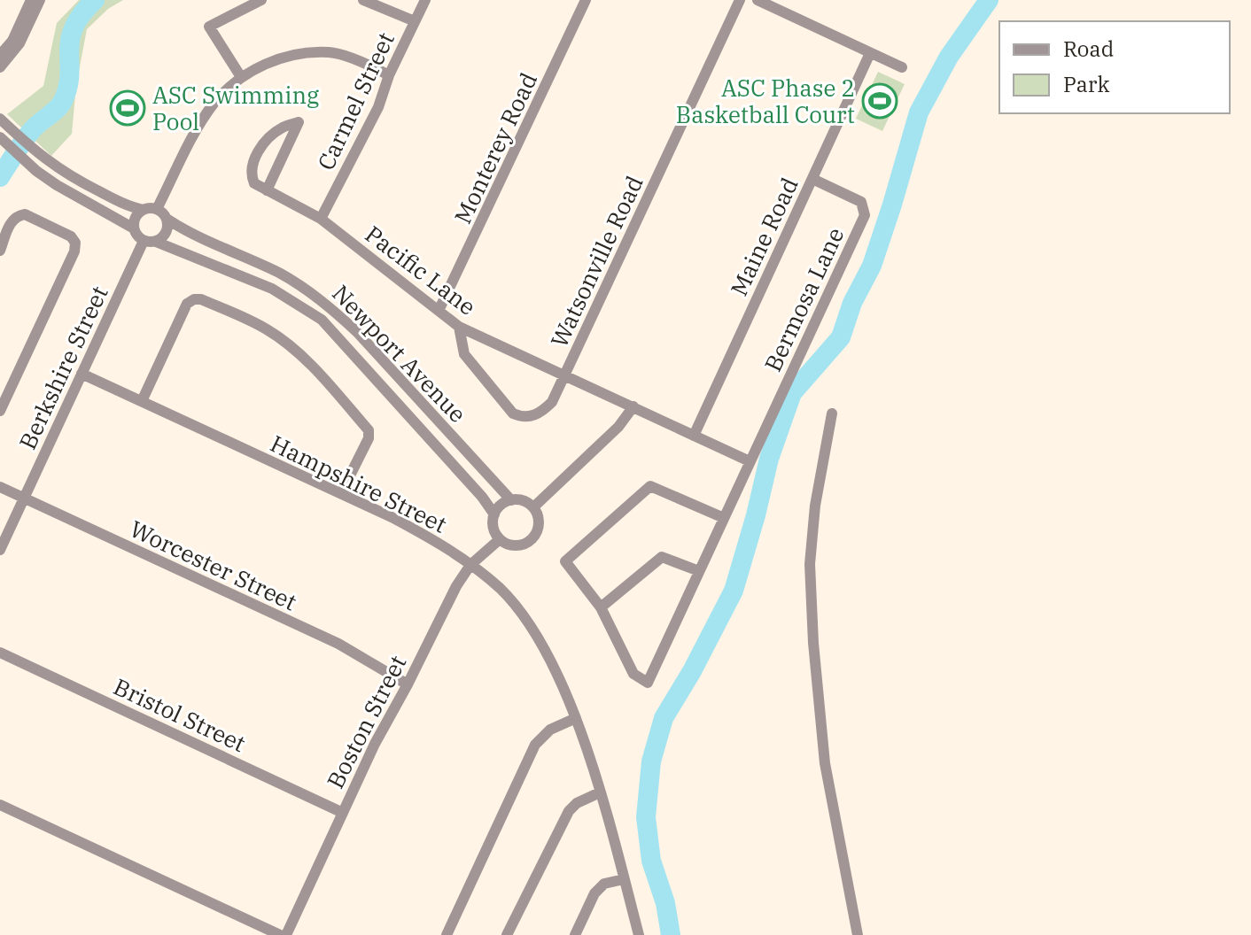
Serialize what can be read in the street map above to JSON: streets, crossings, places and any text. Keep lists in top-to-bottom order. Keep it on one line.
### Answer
{"streets":{"street":["Carmel Street","Monterey Road","Maine Road","Watsonville Road","Pacific Lane","Bermosa Lane","Newport Avenue","Berkshire Street","Hampshire Street","Worcester Street","Bristol Street","Boston Street"]},"crossings":[["Carmel Street","Pacific Lane"],["Monterey Road","Pacific Lane"],["Maine Road","Pacific Lane"],["Maine Road","Bermosa Lane"],["Watsonville Road","Pacific Lane"],["Pacific Lane","Bermosa Lane"],["Newport Avenue","Berkshire Street"],["Newport Avenue","Boston Street"],["Berkshire Street","Hampshire Street"],["Berkshire Street","Worcester Street"],["Hampshire Street","Boston Street"],["Worcester Street","Boston Street"],["Bristol Street","Boston Street"]],"places":{"sports":["ASC Phase 2 Basketball Court","ASC Swimming Pool"]},"legend":["Road","Park"]}
